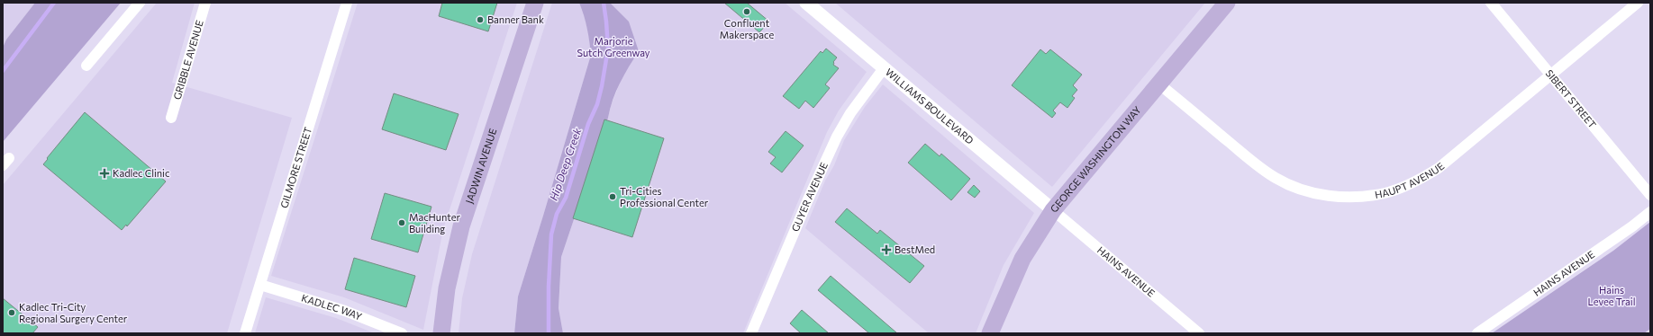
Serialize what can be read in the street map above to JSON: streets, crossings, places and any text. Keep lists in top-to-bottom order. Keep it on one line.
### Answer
{"streets":{"main road":["GEORGE WASHINGTON WAY","JADWIN AVENUE"],"street":["GRIBBLE AVENUE","SIBERT STREET","WILLIAMS BOULEVARD","GILMORE STREET","HAUPT AVENUE","GUYER AVENUE","HAINS AVENUE","KADLEC WAY"]},"crossings":[["SIBERT STREET","HAUPT AVENUE"],["WILLIAMS BOULEVARD","GEORGE WASHINGTON WAY"],["WILLIAMS BOULEVARD","GUYER AVENUE"],["WILLIAMS BOULEVARD","HAINS AVENUE"],["GEORGE WASHINGTON WAY","HAUPT AVENUE"],["GEORGE WASHINGTON WAY","HAINS AVENUE"],["GILMORE STREET","KADLEC WAY"]],"water":["Hip Deep Creek"],"parks":["Marjorie Sutch Greenway","Hains Levee Trail"],"places":{"other":["Confluent Makerspace","Banner Bank","Tri-Cities Professional Center","MacHunter Building","Kadlec Tri-City Regional Surgery Center"],"health":["Kadlec Clinic","BestMed"]}}
